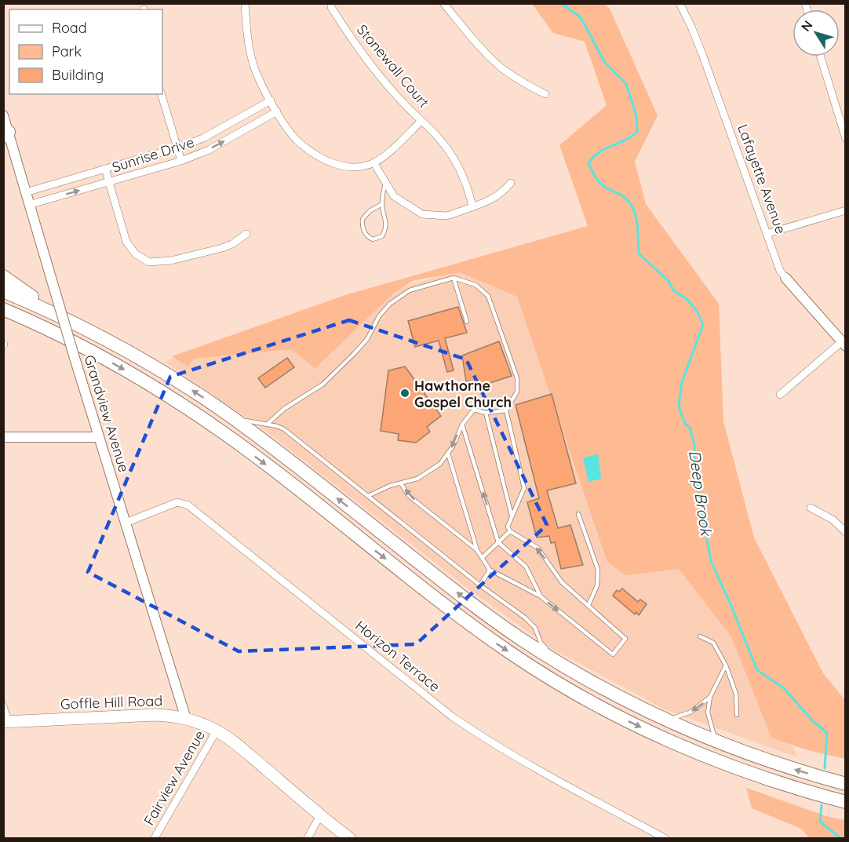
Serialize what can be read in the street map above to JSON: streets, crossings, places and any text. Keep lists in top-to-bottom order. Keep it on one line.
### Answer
{"streets":{"main road":["Goffle Hill Road"],"street":["Stonewall Court","Sunrise Drive","Lafayette Avenue","Grandview Avenue","Horizon Terrace","Fairview Avenue"]},"crossings":[["Sunrise Drive","Grandview Avenue"],["Grandview Avenue","Horizon Terrace"],["Grandview Avenue","Goffle Hill Road"],["Goffle Hill Road","Fairview Avenue"]],"water":["Deep Brook"],"places":["Hawthorne Gospel Church"],"legend":["Road","Park","Building"],"north":"top left"}
